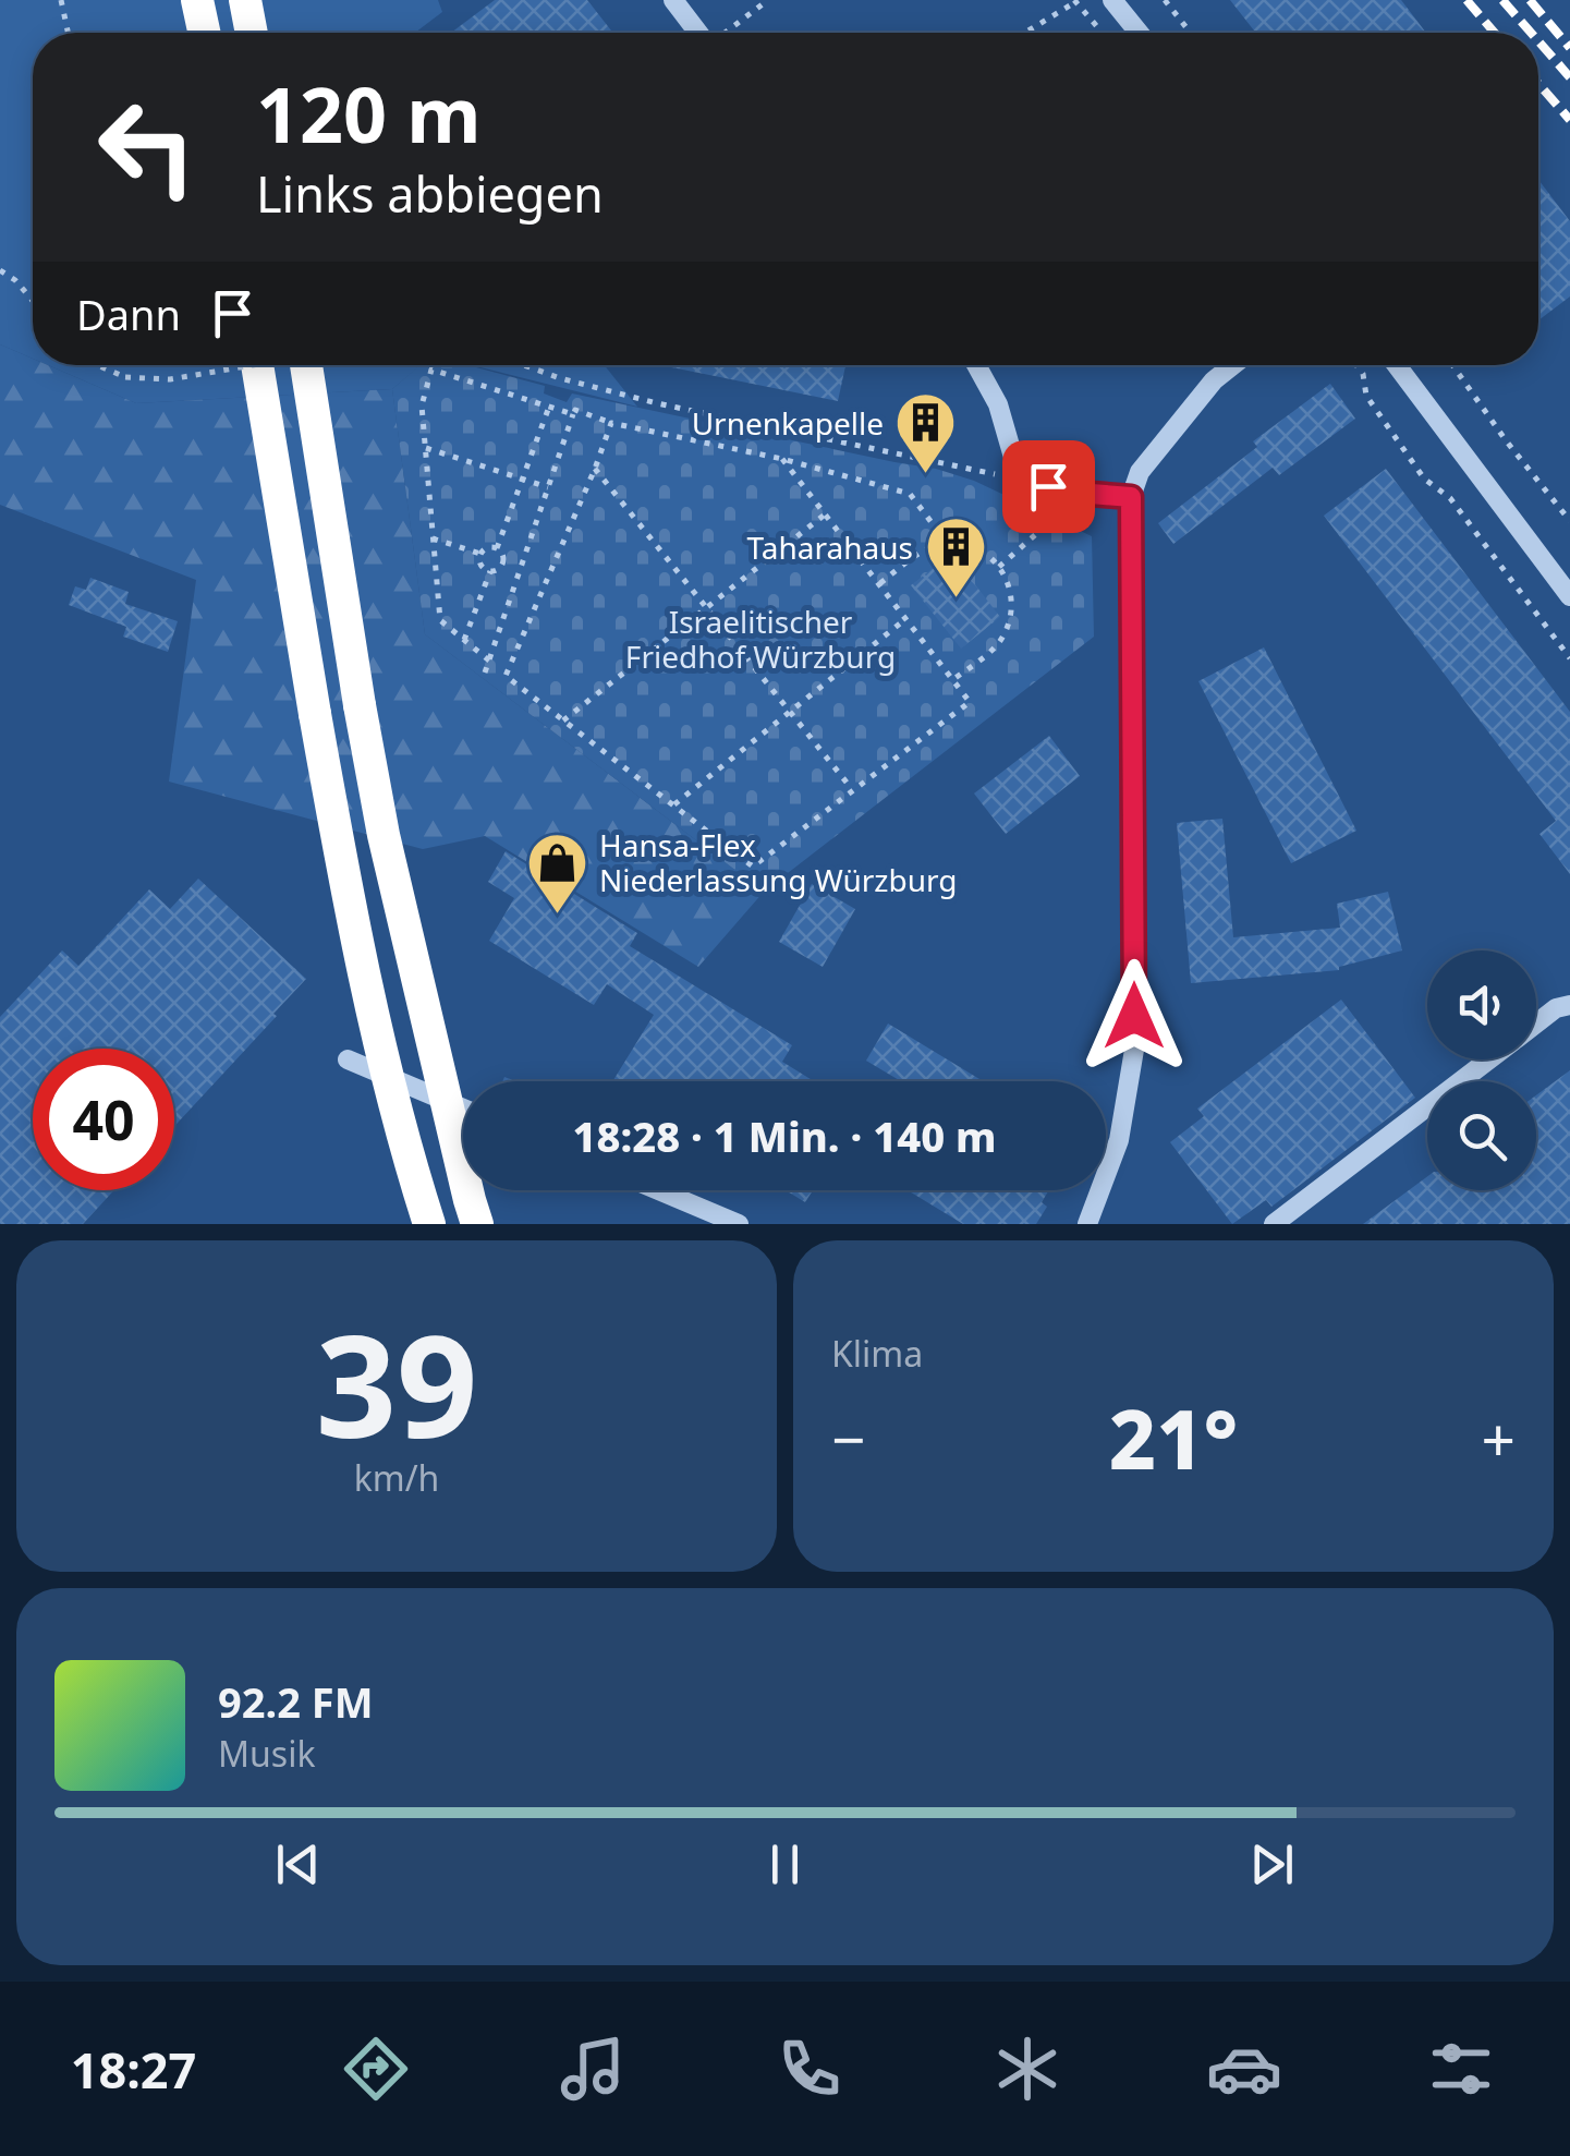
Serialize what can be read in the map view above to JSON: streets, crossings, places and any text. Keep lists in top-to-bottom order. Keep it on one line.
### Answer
{"parks":["Israelitischer Friedhof Würzburg"],"places":{"building":["Urnenkapelle","Taharahaus"],"shop":["Hansa-Flex Niederlassung Würzburg"]},"page":{"turn":["120 m","Links abbiegen"],"then":"Dann","limit":"40","trip":"18:28 · 1 Min. · 140 m","tile":[["39","km/h"],"Klima"],"heat":["−","21°","+"],"song":["92.2 FM","Musik"],"tabs":"18:27"}}
